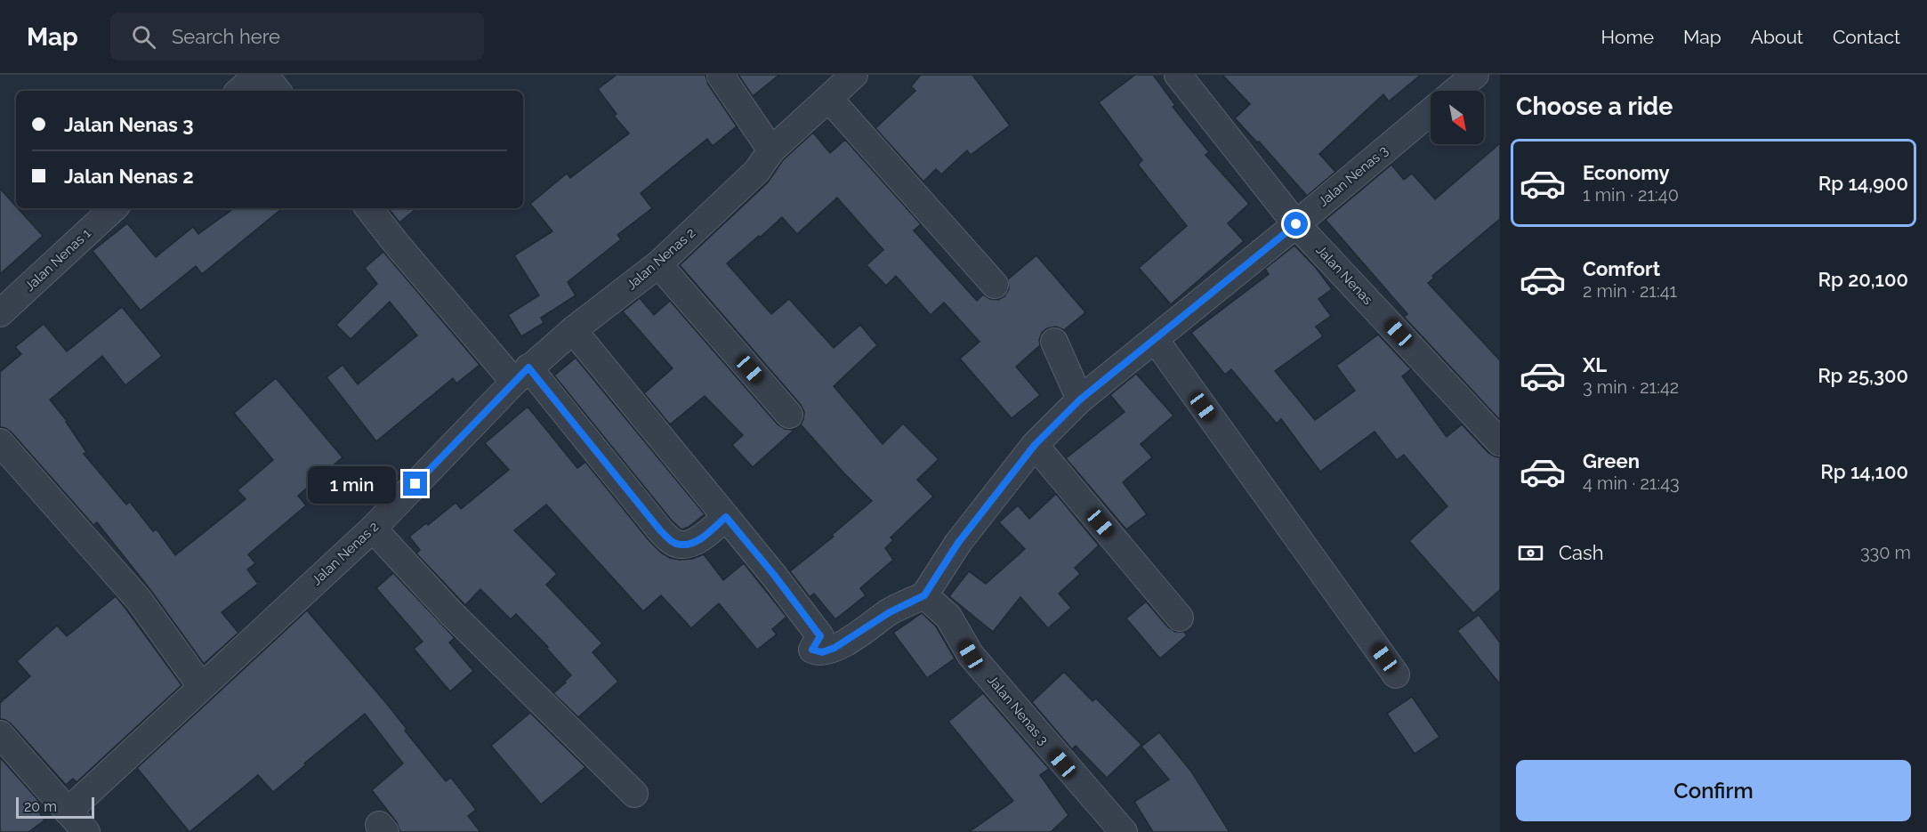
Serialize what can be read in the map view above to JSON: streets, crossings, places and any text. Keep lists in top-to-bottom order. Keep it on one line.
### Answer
{"streets":{"street":["Jalan Nenas 3","Jalan Nenas 2","Jalan Nenas 1","Jalan Nenas"]},"crossings":[["Jalan Nenas 3","Jalan Nenas"]],"scale_bar":"20 m","north":"bottom right","page":{"header":"Map","search":"Search here","nav":["Home","Map","About","Contact"],"heading":"Choose a ride","banner":["Jalan Nenas 3","Jalan Nenas 2"],"list":[{"name":"Economy","note":"1 min · 21:40","value":"Rp 14,900"},{"name":"Comfort","note":"2 min · 21:41","value":"Rp 20,100"},{"name":"XL","note":"3 min · 21:42","value":"Rp 25,300"},{"name":"Green","note":"4 min · 21:43","value":"Rp 14,100"}],"bubble":"1 min","pay":["Cash","330 m"],"buttons":"Confirm","scale":"20 m"}}
